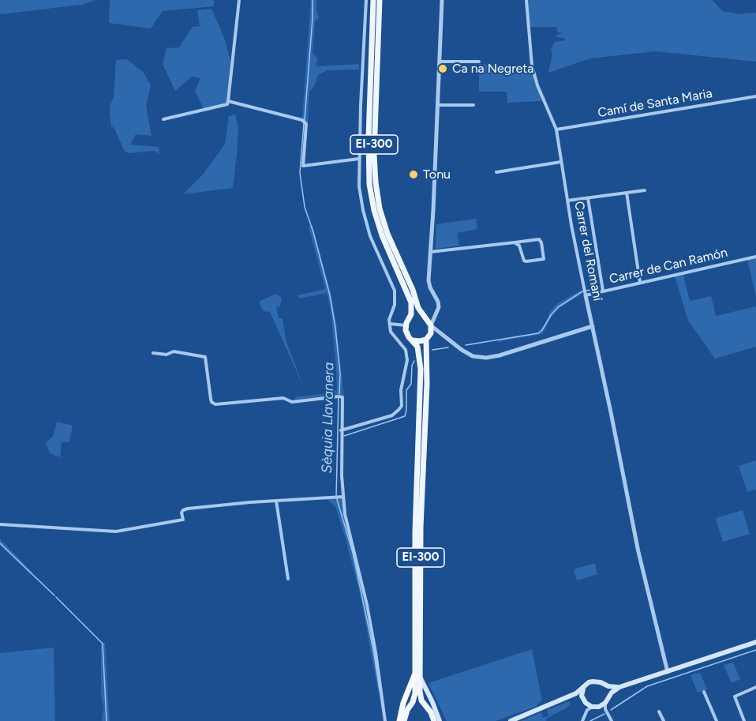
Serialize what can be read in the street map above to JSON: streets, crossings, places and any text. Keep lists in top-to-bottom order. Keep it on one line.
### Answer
{"streets":{"highway":["EI-300"],"street":["Camí de Santa Maria","Carrer del Romaní","Carrer de Can Ramón"]},"crossings":[["Camí de Santa Maria","Carrer del Romaní"],["Carrer del Romaní","Carrer de Can Ramón"]],"water":["Sèquia Llavanera"],"places":["Ca na Negreta","Tonu"]}
